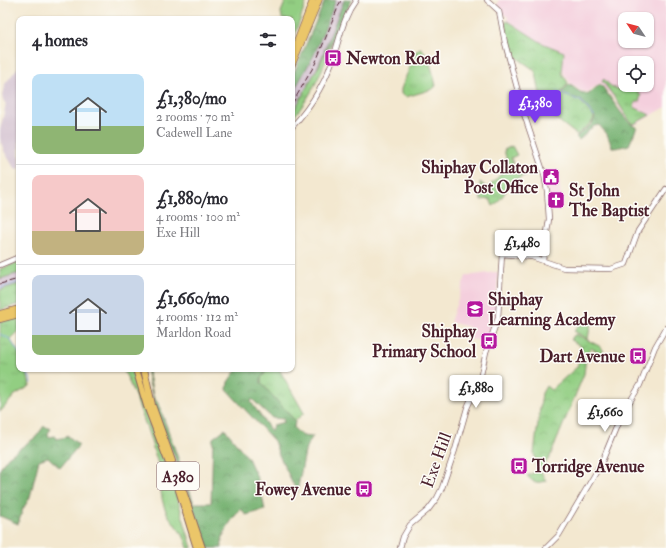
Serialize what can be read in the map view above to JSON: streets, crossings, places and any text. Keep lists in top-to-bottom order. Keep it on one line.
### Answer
{"streets":{"highway":["A380"],"street":["Exe Hill"]},"places":{"bus stop":["Newton Road","Shiphay Primary School","Dart Avenue","Torridge Avenue","Fowey Avenue"],"public building":["Shiphay Collaton Post Office"],"church":["St John The Baptist"],"school or university":["Shiphay Learning Academy"]},"north":"top left","page":{"heading":"4 homes","list":[{"name":"£1,380/mo","note":"2 rooms · 70 m² · Cadewell Lane"},{"name":"£1,880/mo","note":"4 rooms · 100 m² · Exe Hill"},{"name":"£1,660/mo","note":"4 rooms · 112 m² · Marldon Road"}],"price":["£1,380","£1,480","£1,880","£1,660"]}}
